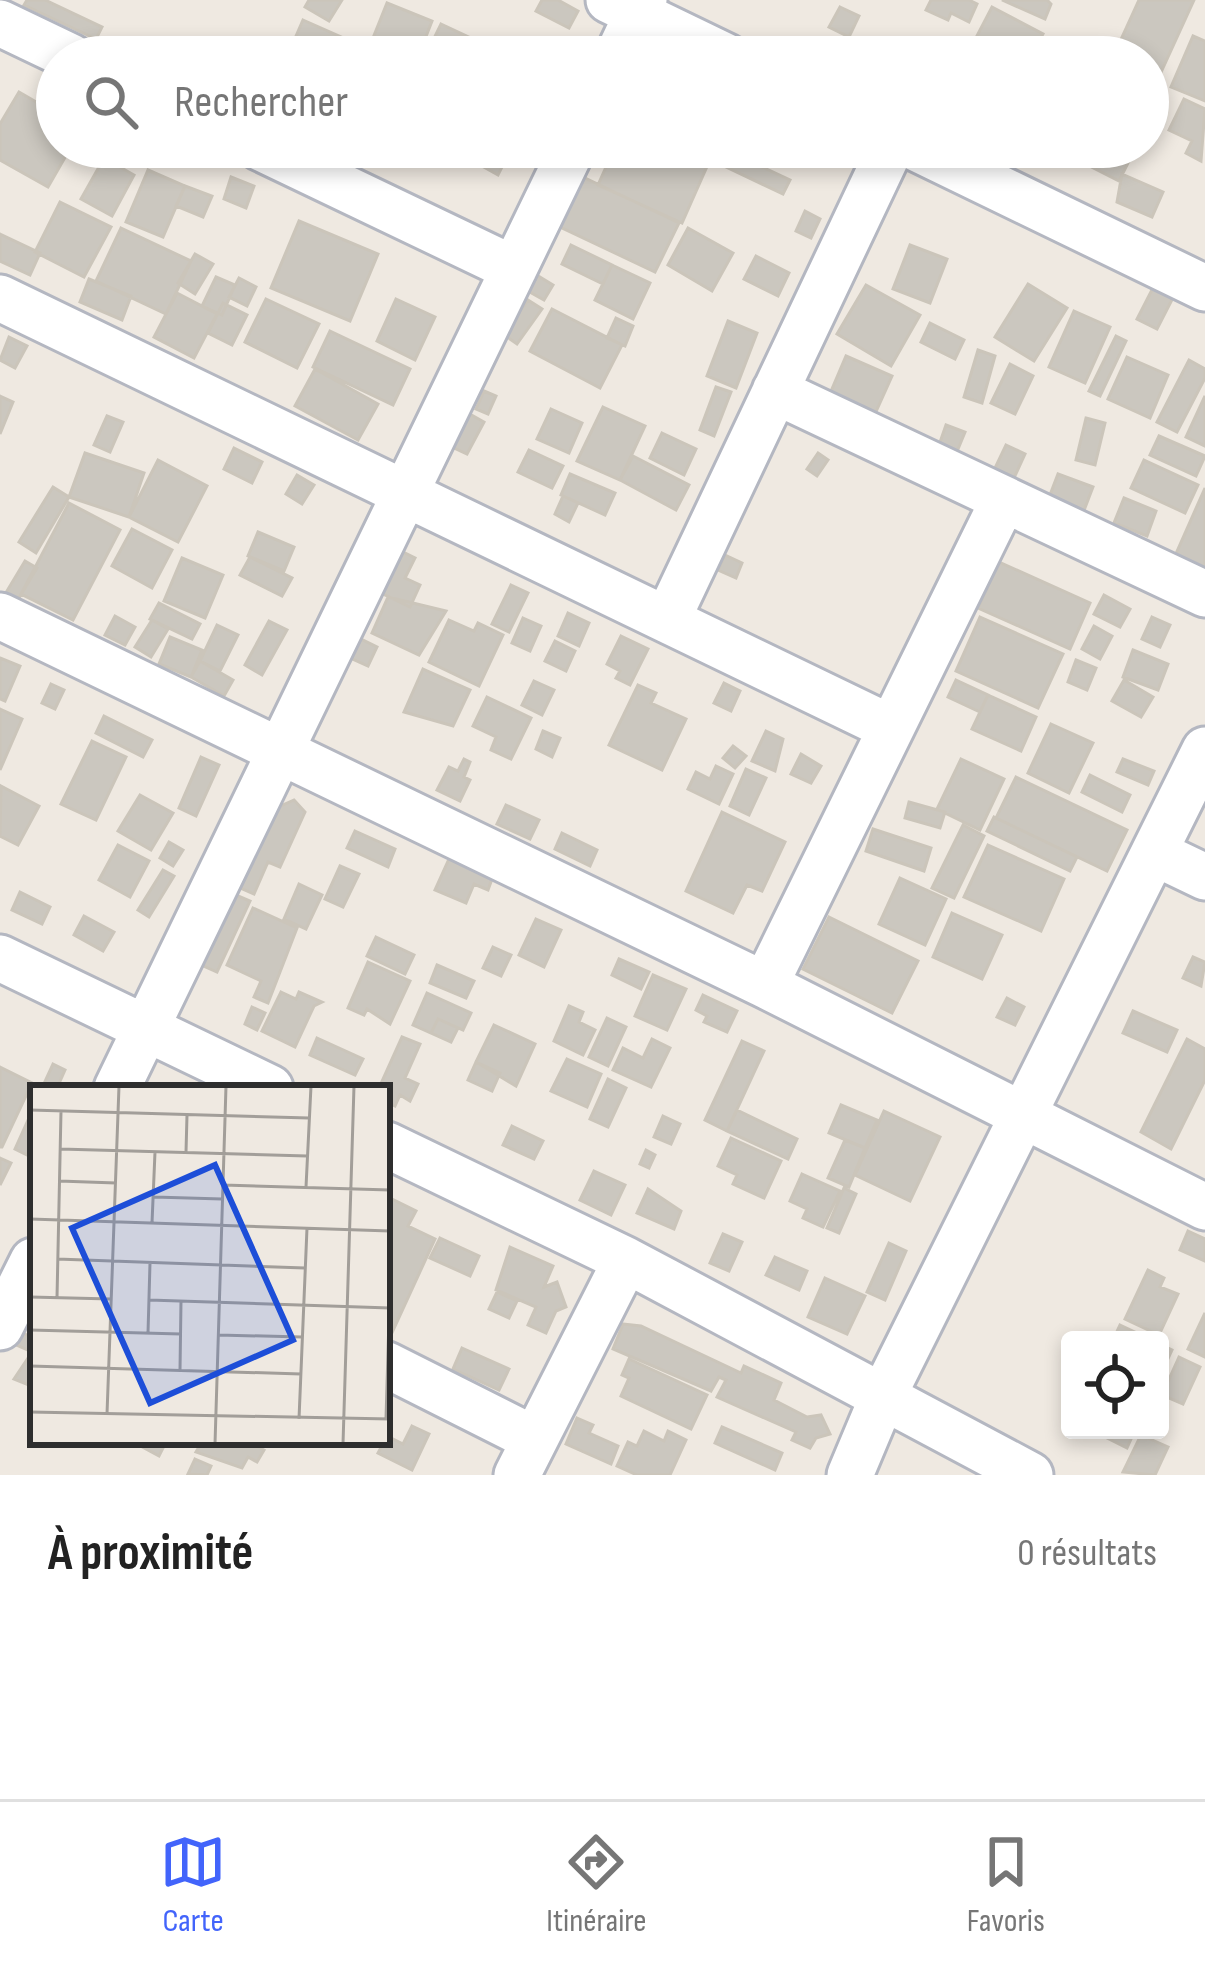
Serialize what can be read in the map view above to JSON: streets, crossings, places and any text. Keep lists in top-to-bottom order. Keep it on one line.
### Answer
{"page":{"search":"Rechercher","heading":["À proximité","0 résultats"],"nav":["Carte","Itinéraire","Favoris"]}}
